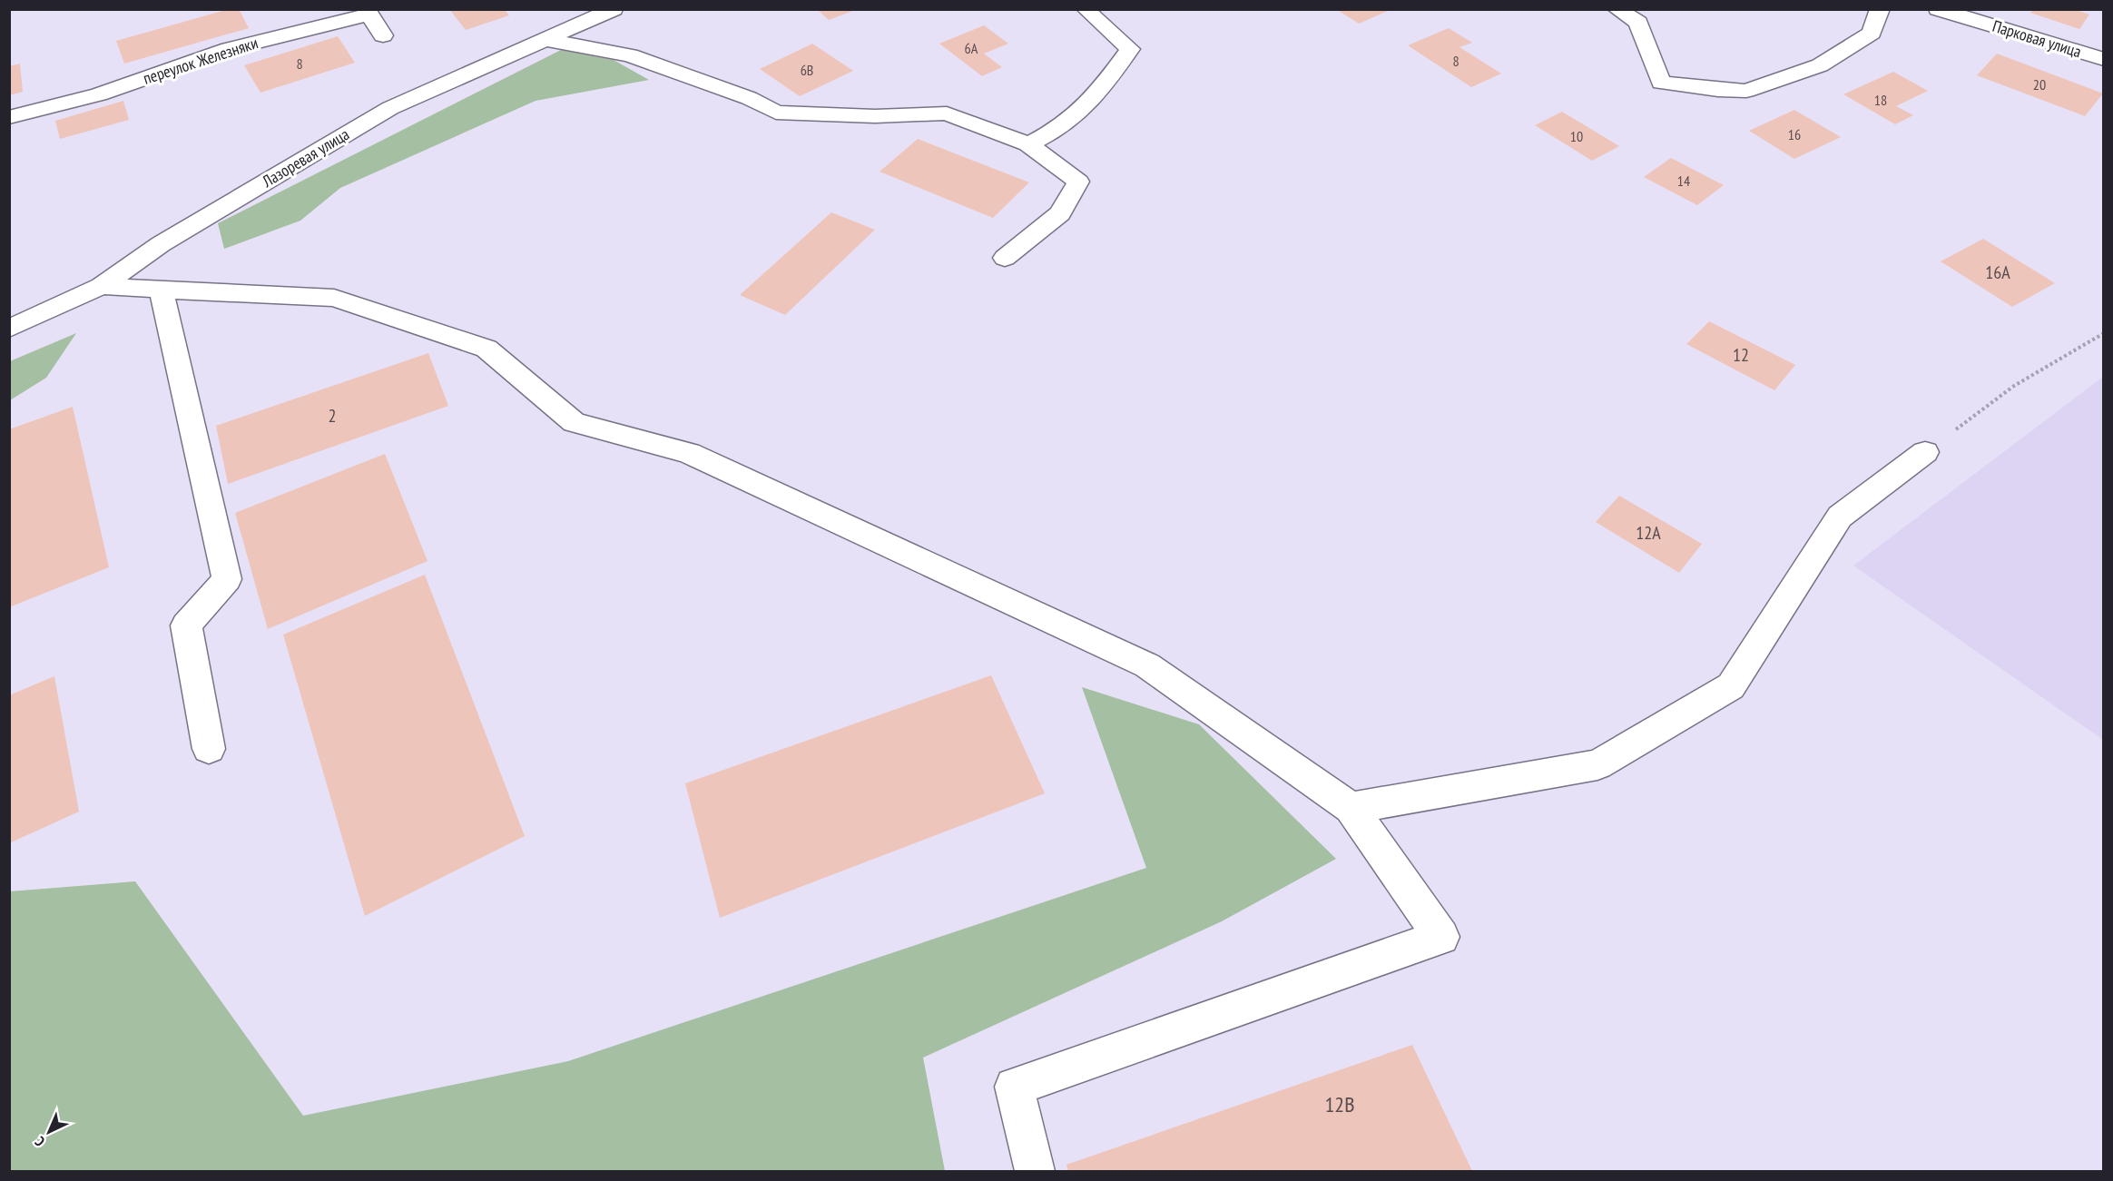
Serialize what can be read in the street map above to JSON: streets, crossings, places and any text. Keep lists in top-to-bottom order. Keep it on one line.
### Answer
{"streets":{"street":["Парковая улица","переулок Железняки","Лазоревая улица"]},"house_numbers":["6А","8","8","6В","20","18","16","10","14","16А","12","2","12А","12В"],"north":"bottom left"}
